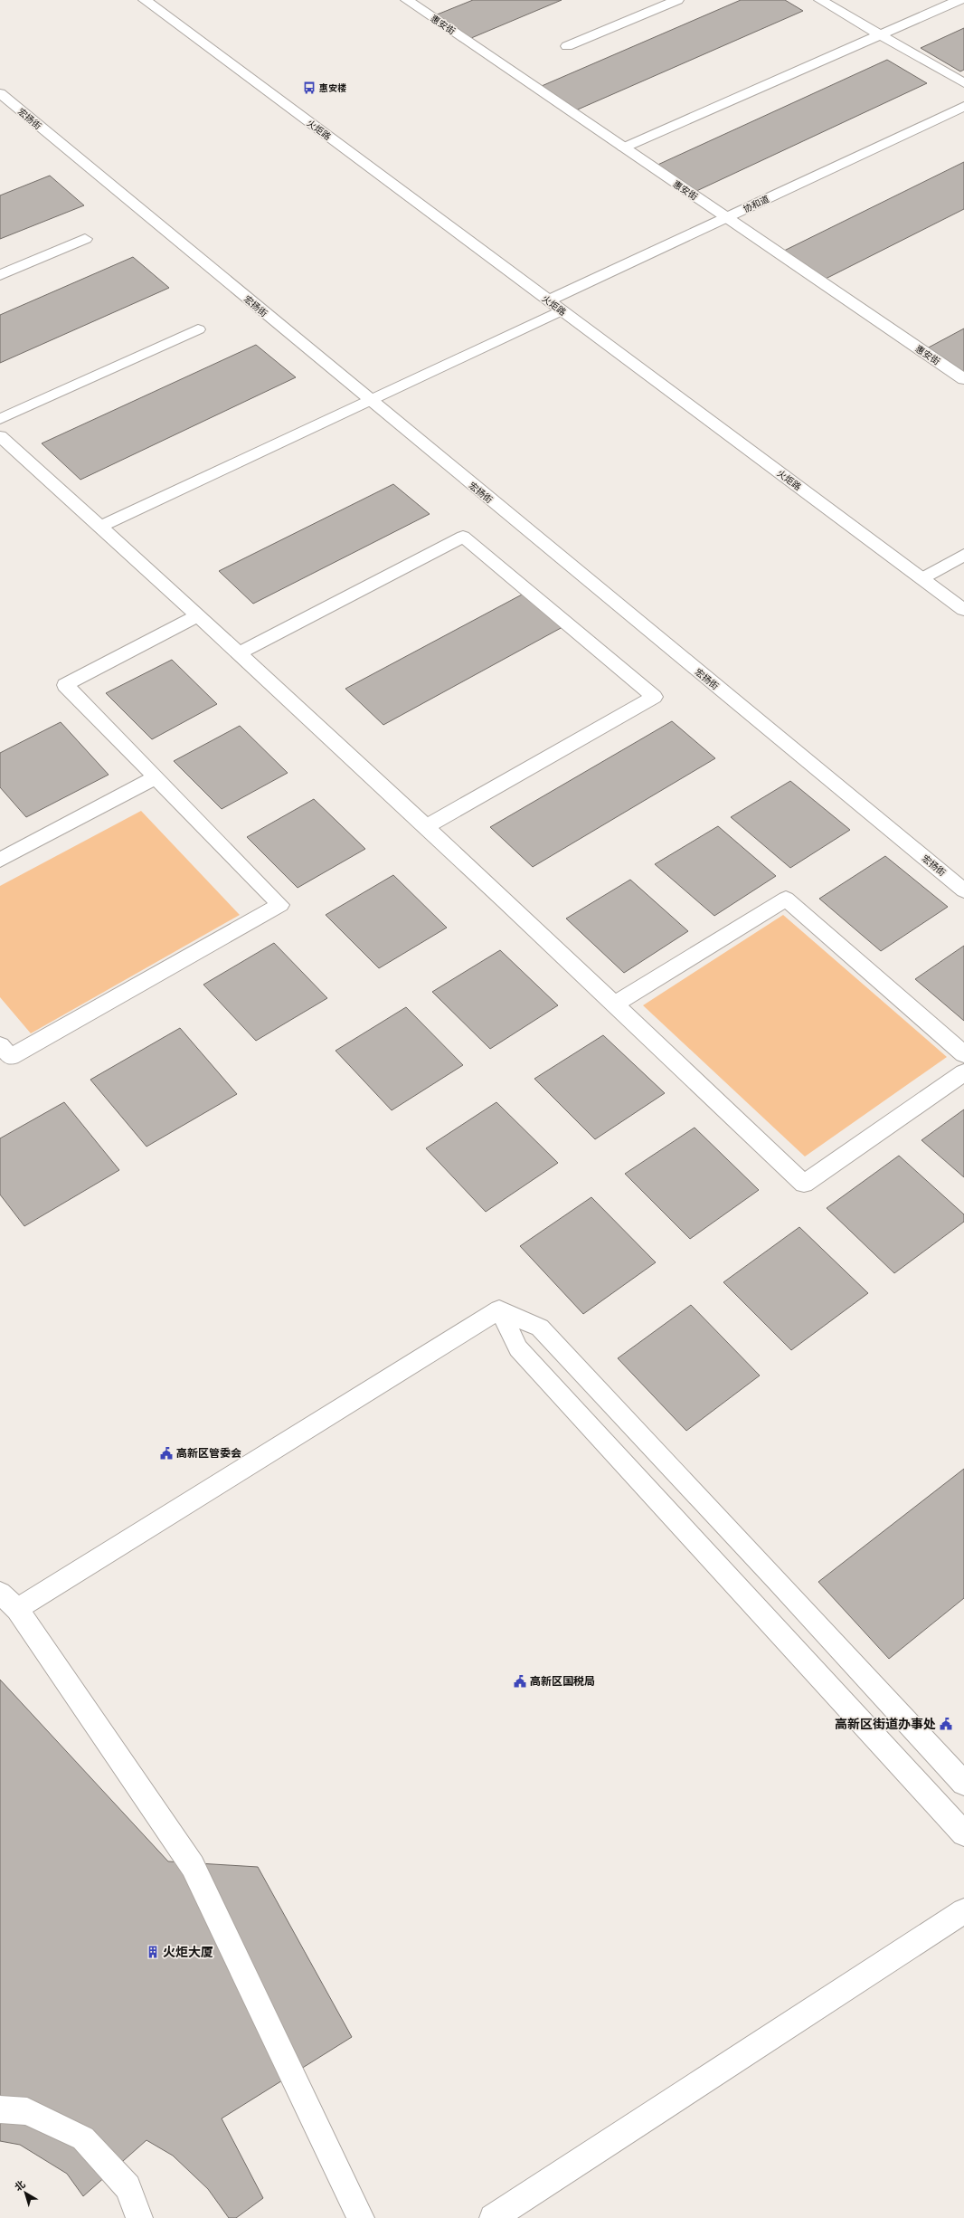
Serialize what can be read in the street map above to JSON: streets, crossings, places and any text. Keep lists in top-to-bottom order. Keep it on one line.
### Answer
{"streets":{"street":["惠安街","宏扬街","火炬路","协和道"]},"crossings":[["惠安街","协和道"],["火炬路","协和道"]],"places":{"bus stop":["惠安楼"],"public building":["高新区管委会","高新区国税局","高新区街道办事处"],"building":["火炬大厦"]},"north":"top left"}
